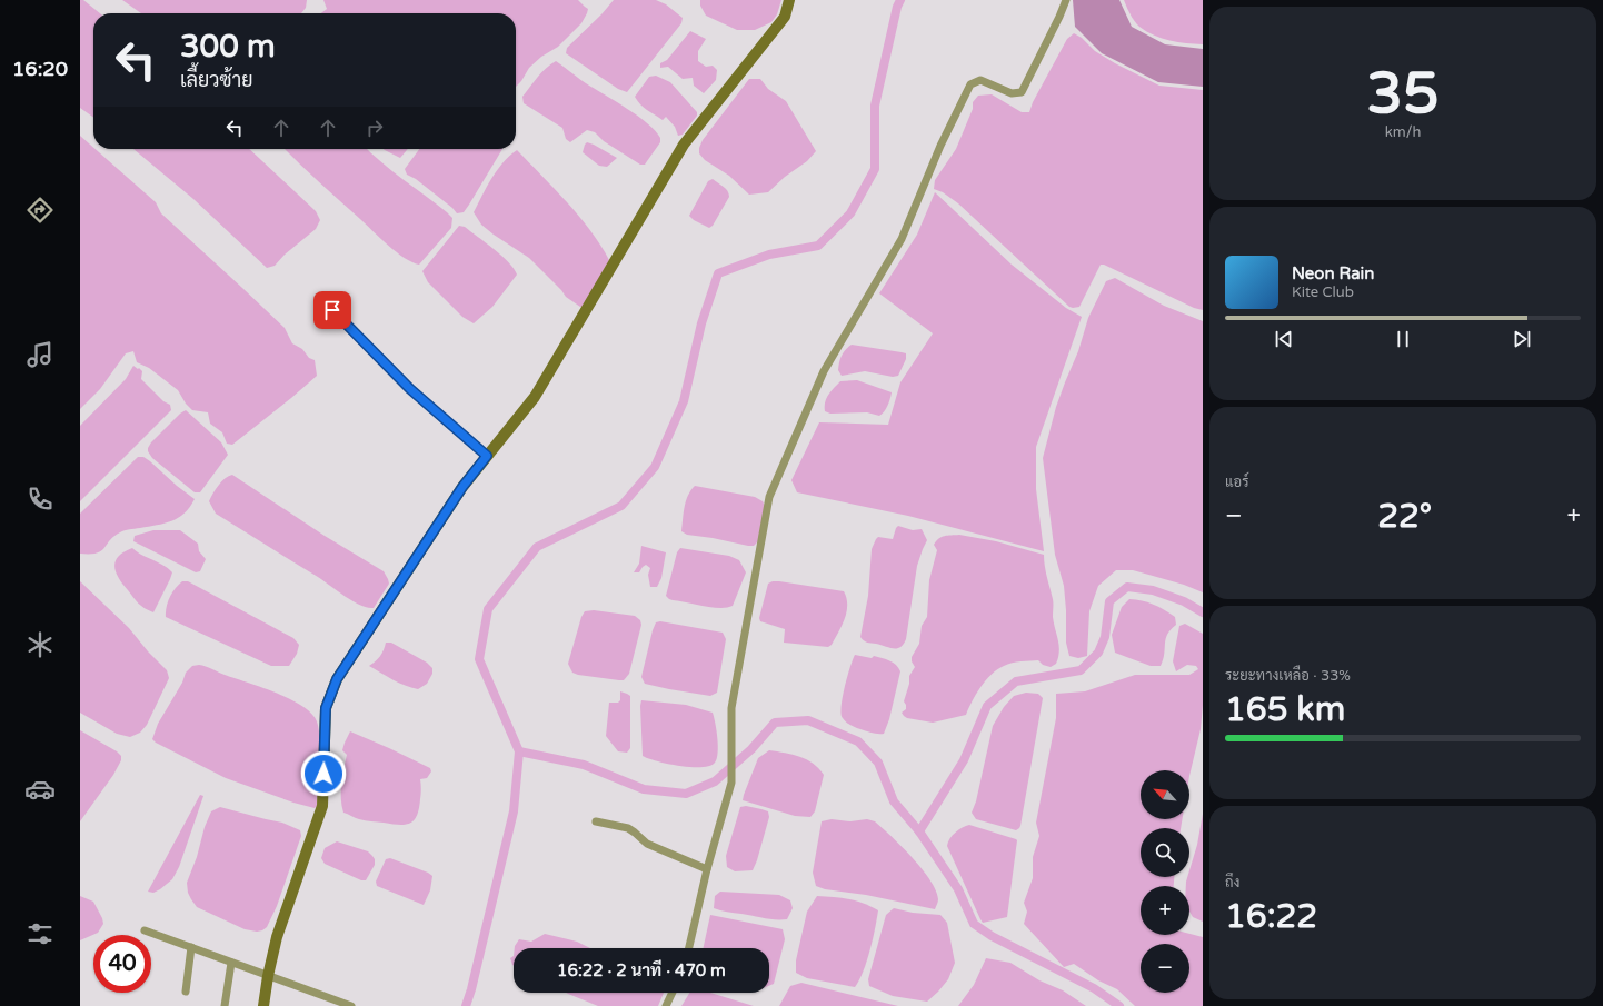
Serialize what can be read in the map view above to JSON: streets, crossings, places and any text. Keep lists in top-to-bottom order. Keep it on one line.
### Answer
{"north":"top left","page":{"tabs":"16:20","tile":[["35","km/h"],"แอร์",["ระยะทางเหลือ · 33%","165 km"],["ถึง","16:22"]],"turn":["300 m","เลี้ยวซ้าย"],"song":["Neon Rain","Kite Club"],"heat":["−","22°","+"],"map_buttons":["+","−"],"limit":"40","trip":"16:22 · 2 นาที · 470 m"}}
